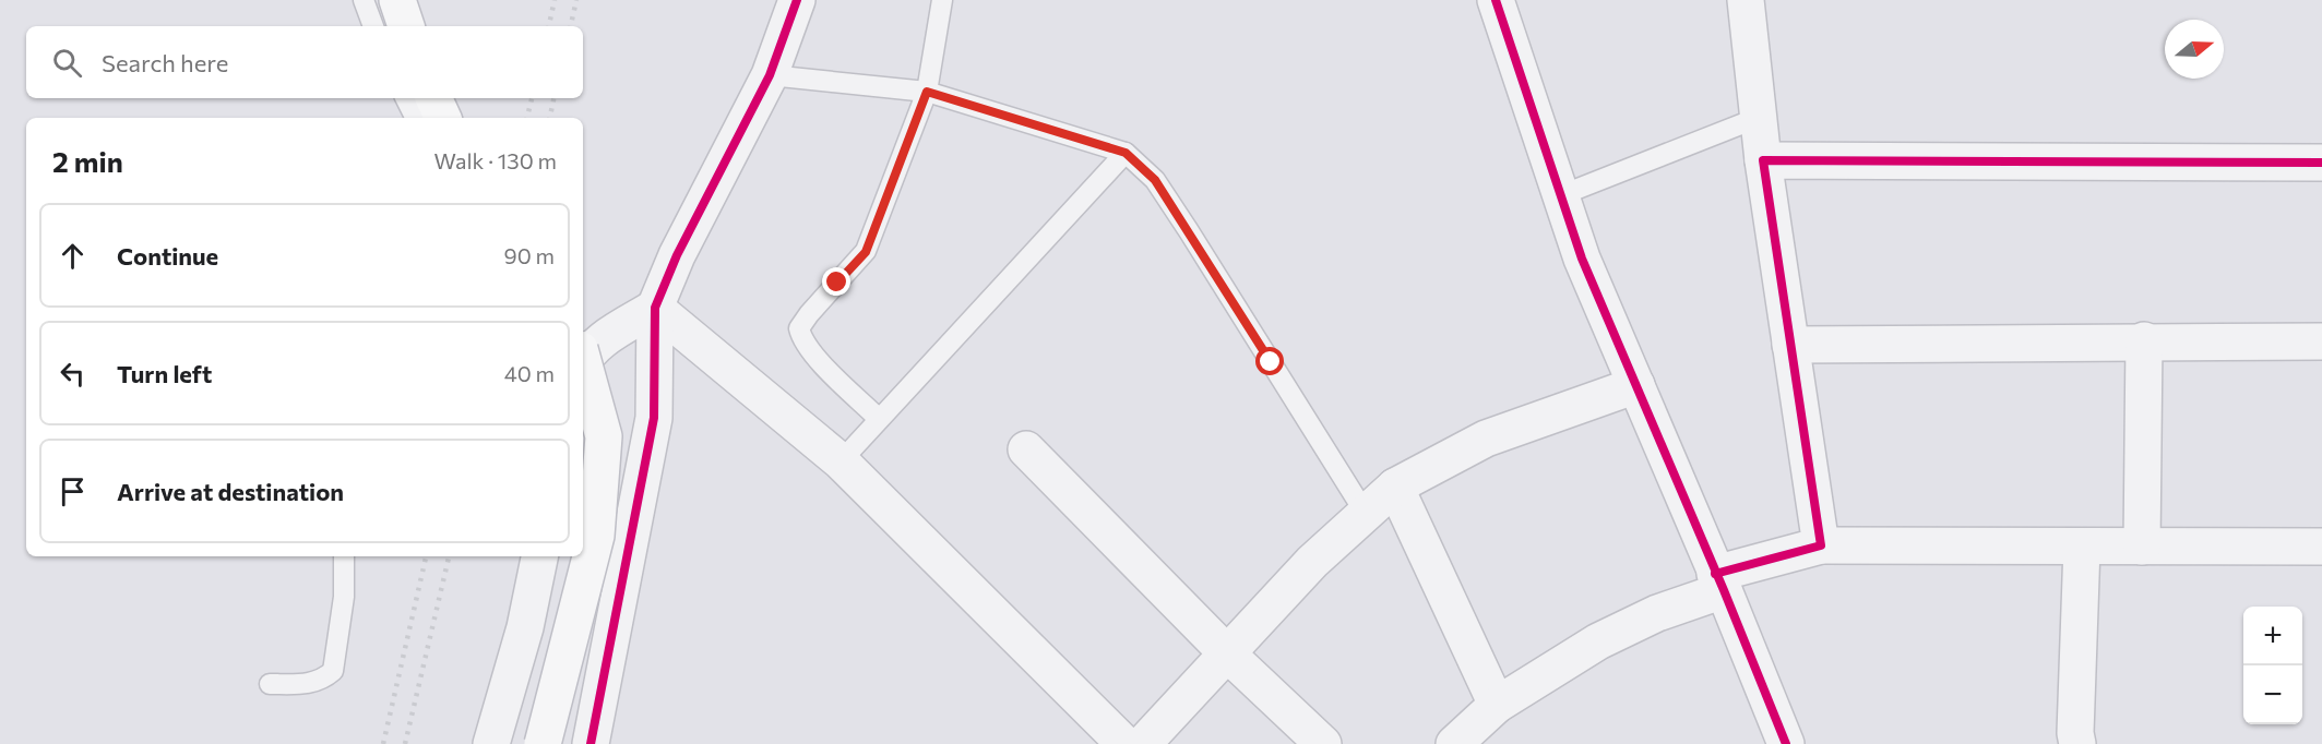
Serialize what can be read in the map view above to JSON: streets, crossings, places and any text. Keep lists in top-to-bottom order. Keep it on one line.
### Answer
{"north":"right","page":{"search":"Search here","heading":["2 min","Walk · 130 m"],"list":[["Continue","90 m"],["Turn left","40 m"],"Arrive at destination"],"map_buttons":["+","−"]}}
